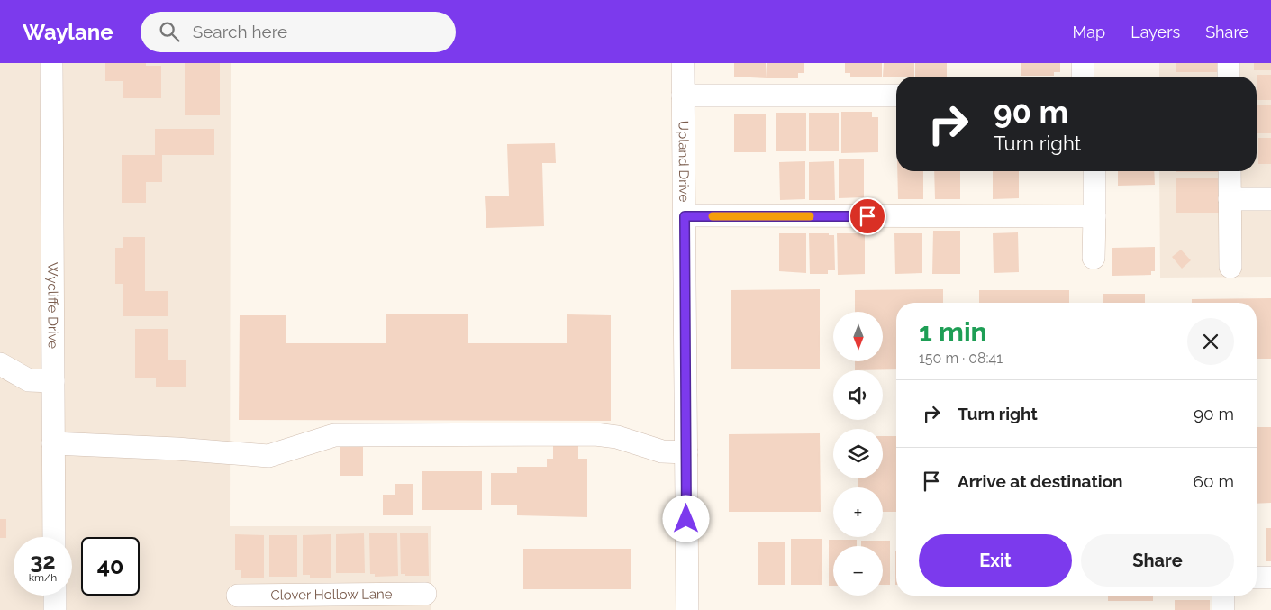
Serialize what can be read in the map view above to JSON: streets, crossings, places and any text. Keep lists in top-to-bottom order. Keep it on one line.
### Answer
{"streets":{"street":["Upland Drive","Wycliffe Drive","Clover Hollow Lane"]},"north":"bottom","page":{"header":"Waylane","search":"Search here","nav":["Map","Layers","Share"],"turn":["90 m","Turn right"],"heading":["1 min","150 m · 08:41"],"map_buttons":["+","−"],"list":[{"name":"Turn right","value":"90 m"},{"name":"Arrive at destination","value":"60 m"}],"buttons":["Exit","Share"],"speed":"32 km/h","limit":"40"}}
